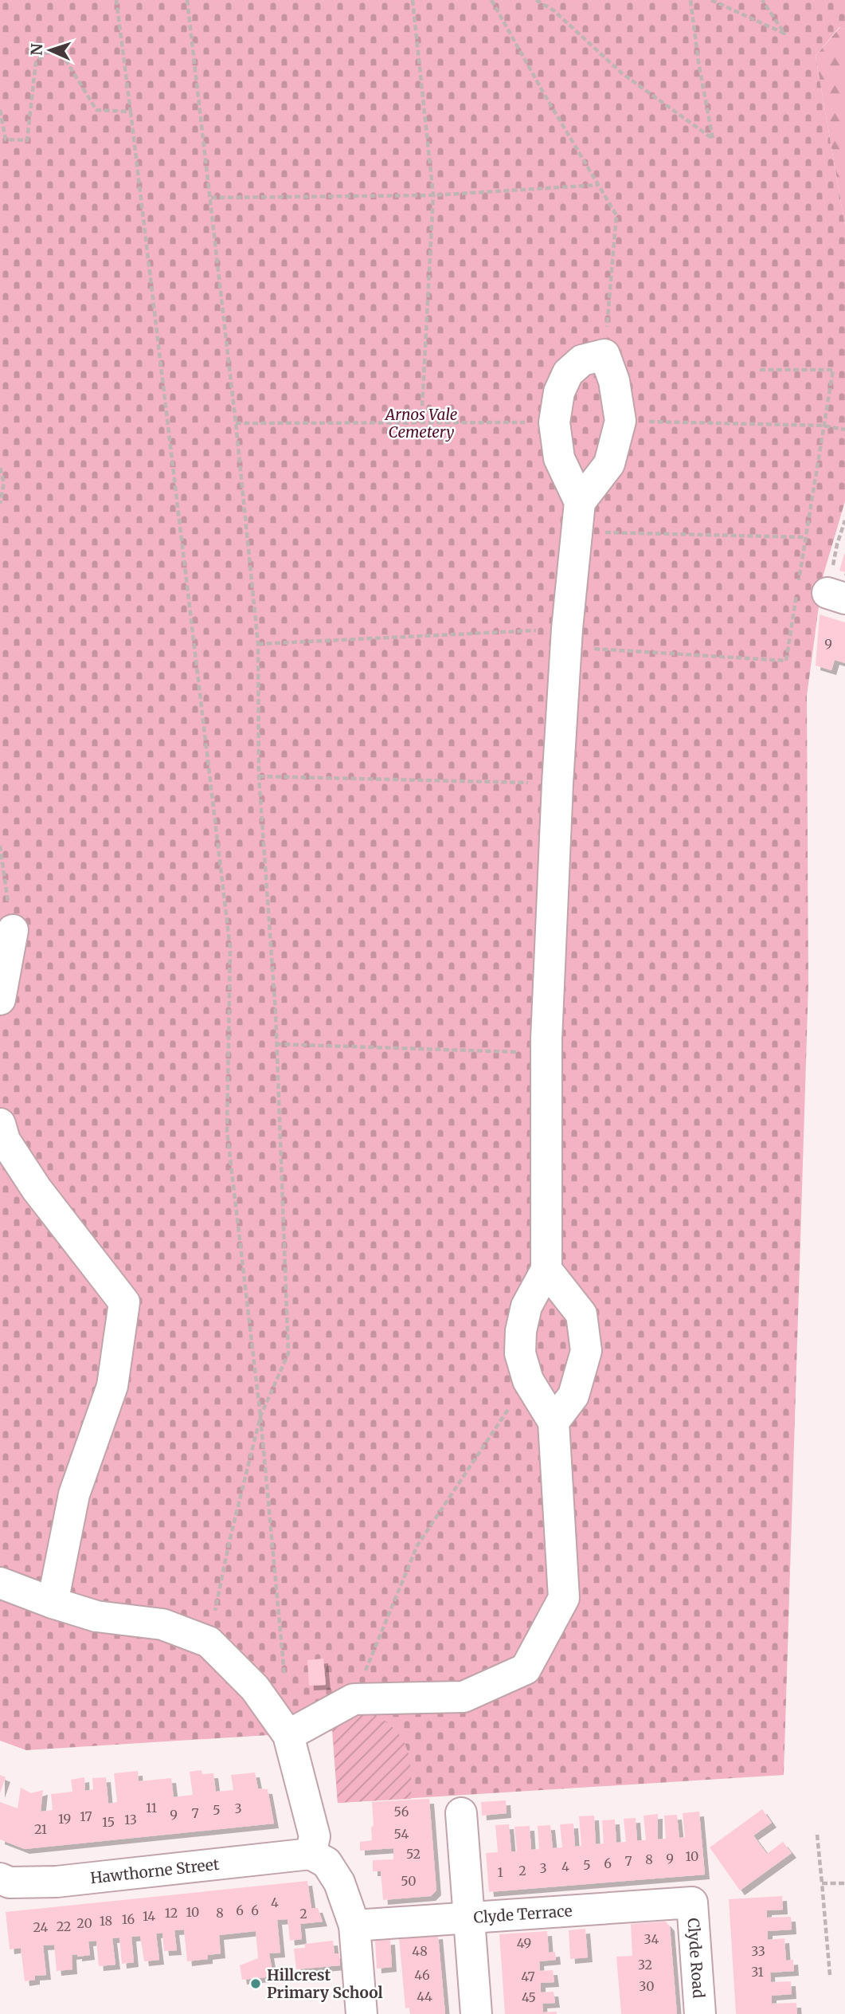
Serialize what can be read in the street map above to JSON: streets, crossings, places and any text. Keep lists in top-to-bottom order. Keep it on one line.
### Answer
{"streets":{"street":["Hawthorne Street","Clyde Terrace","Clyde Road"]},"crossings":[["Clyde Terrace","Clyde Road"]],"parks":["Arnos Vale Cemetery"],"places":["Hillcrest Primary School"],"house_numbers":["9","11","3","5","56","7","9","17","19","13","15","21","54","52","10","9","8","7","6","5","4","3","2","1","50","4","6","6","10","12","8","2","14","16","18","20","22","24","34","49","48","33","32","31","46","47","30","44","45"],"north":"left"}
